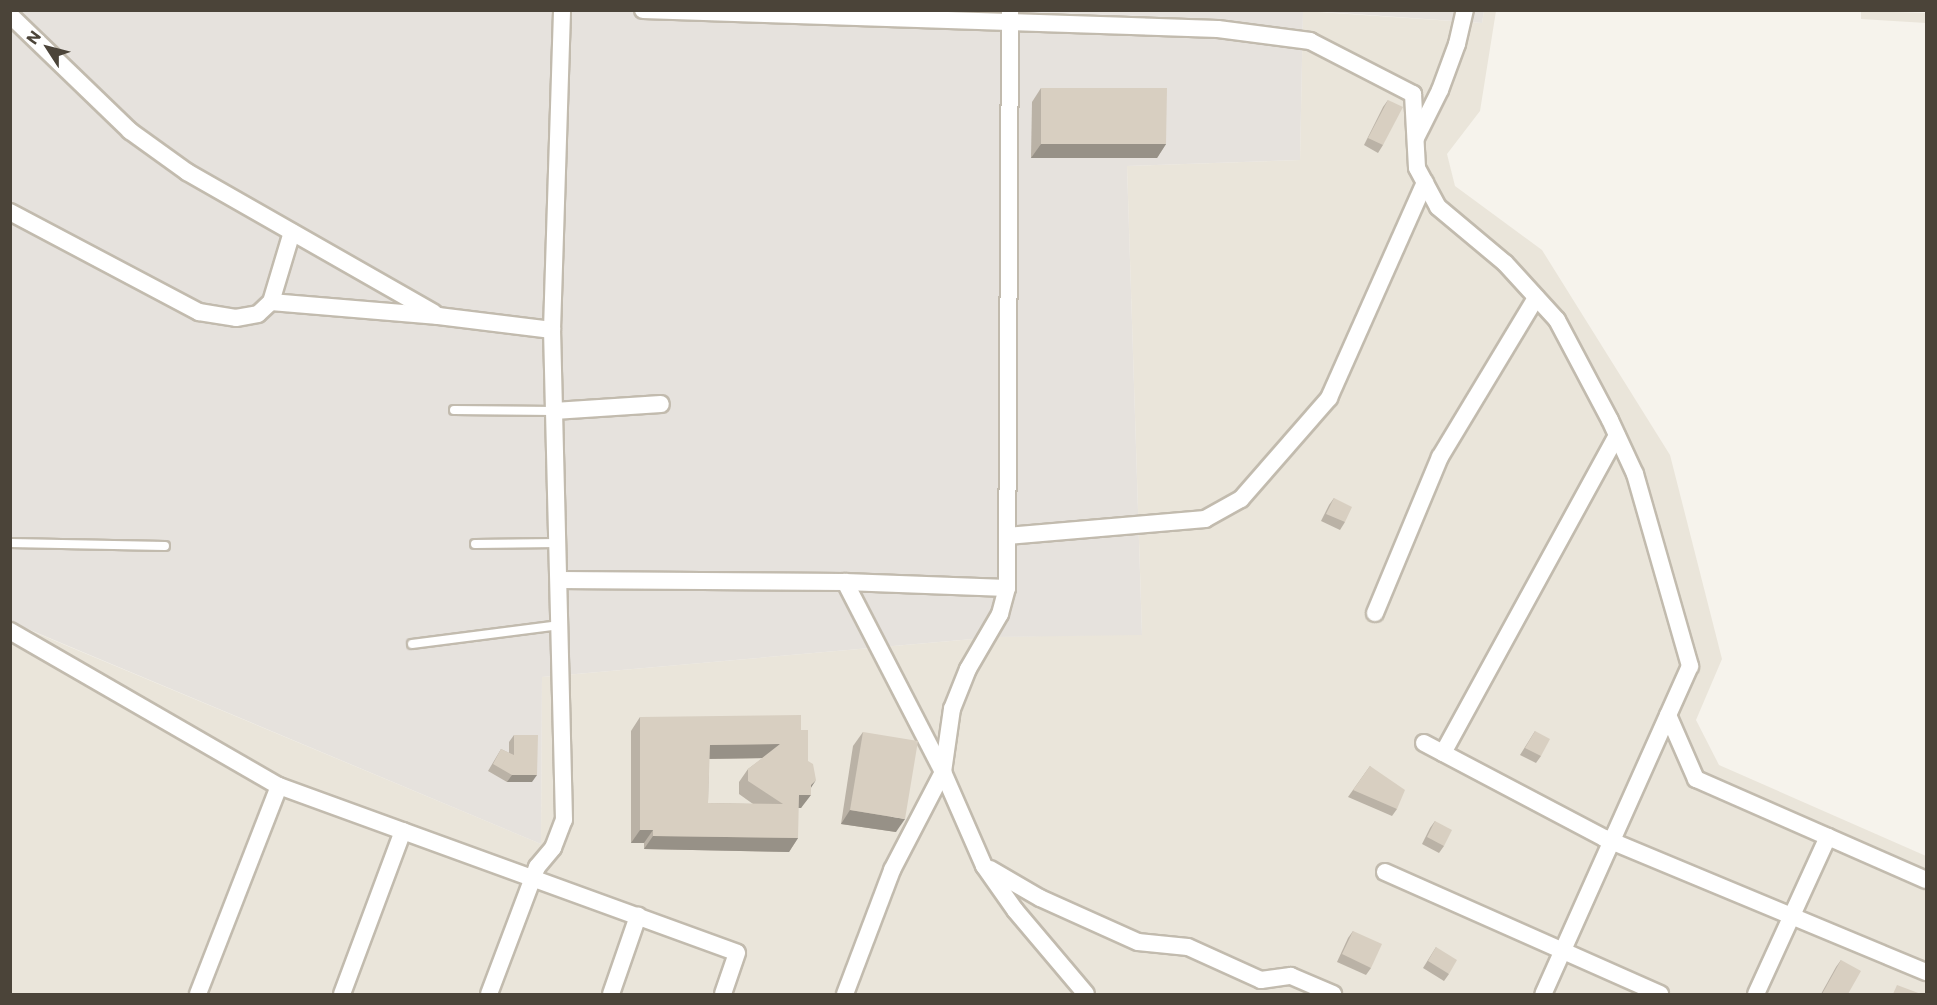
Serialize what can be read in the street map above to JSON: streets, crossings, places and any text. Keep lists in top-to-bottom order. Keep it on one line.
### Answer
{"north":"top left"}
